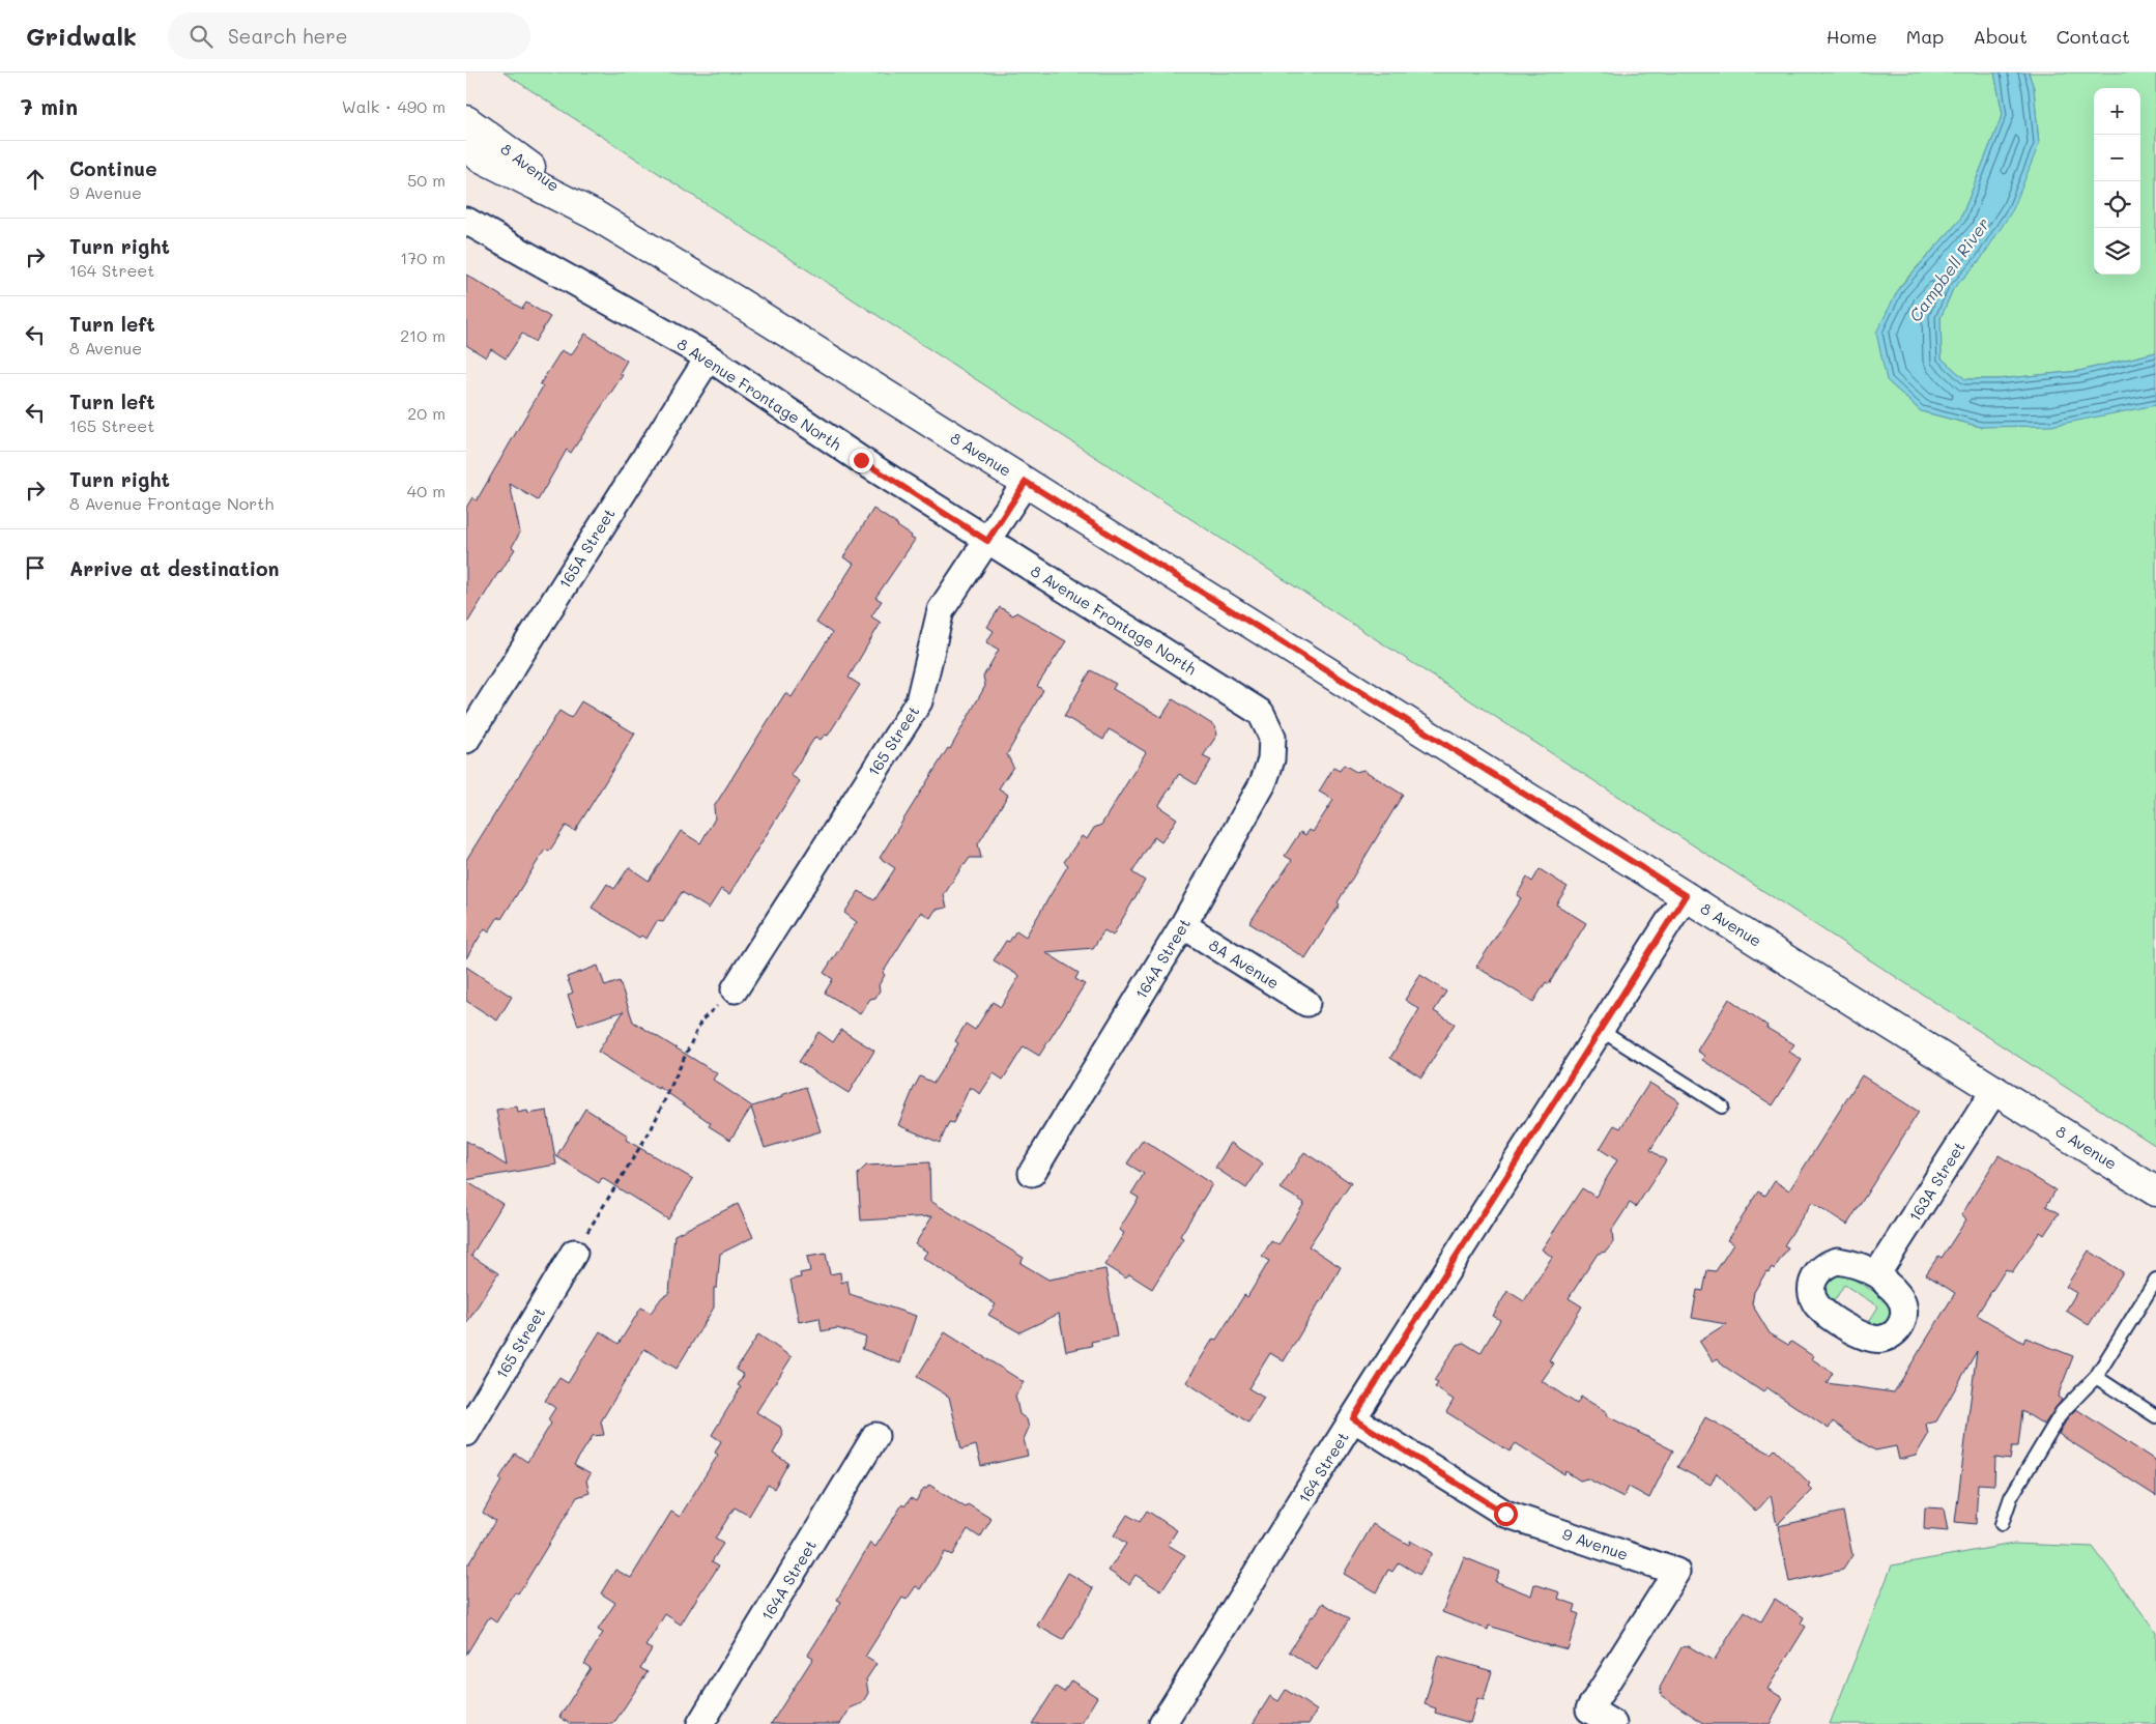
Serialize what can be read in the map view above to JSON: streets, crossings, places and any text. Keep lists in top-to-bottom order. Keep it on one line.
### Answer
{"streets":{"main road":["8 Avenue"],"street":["8 Avenue Frontage North","165A Street","165 Street","164A Street","8A Avenue","163A Street","164 Street","9 Avenue"]},"crossings":[["8 Avenue","165 Street"],["8 Avenue","163A Street"],["8 Avenue","164 Street"],["8 Avenue Frontage North","165A Street"],["8 Avenue Frontage North","165 Street"],["8 Avenue Frontage North","164A Street"],["164A Street","8A Avenue"],["164 Street","9 Avenue"]],"water":["Campbell River"],"page":{"header":"Gridwalk","search":"Search here","nav":["Home","Map","About","Contact"],"heading":["7 min","Walk · 490 m"],"map_buttons":["+","−"],"list":[["Continue","9 Avenue","50 m"],["Turn right","164 Street","170 m"],["Turn left","8 Avenue","210 m"],["Turn left","165 Street","20 m"],["Turn right","8 Avenue Frontage North","40 m"],"Arrive at destination"]}}
